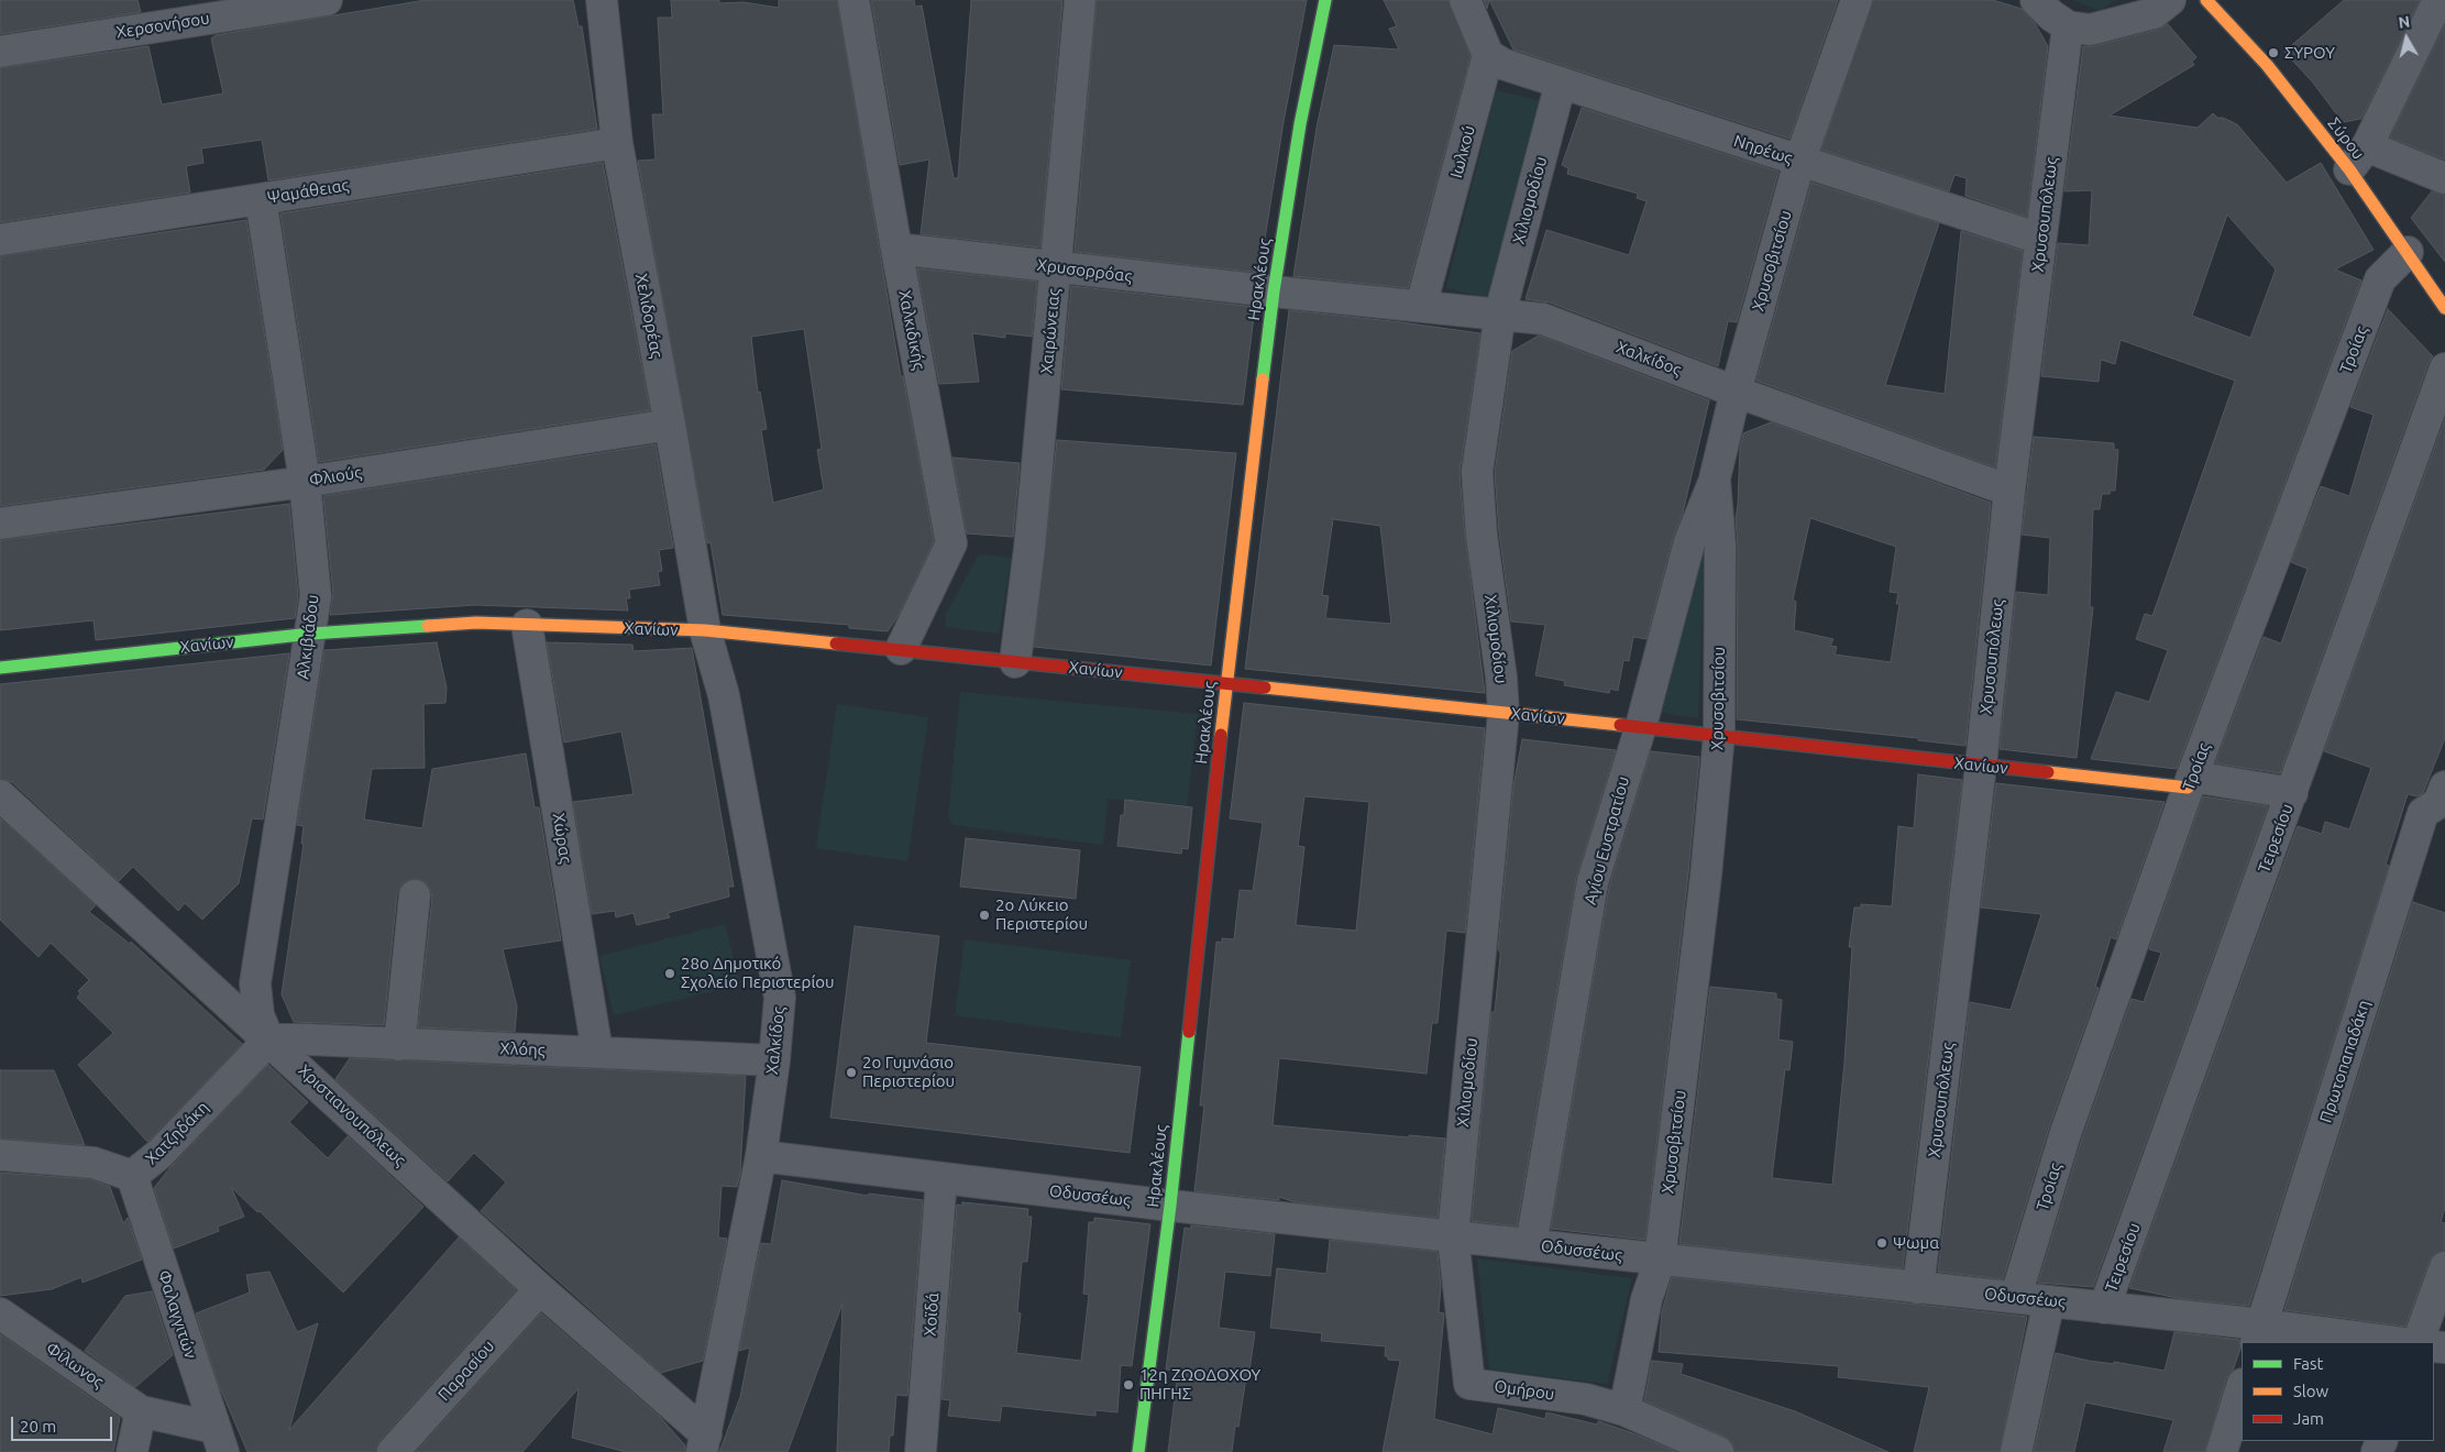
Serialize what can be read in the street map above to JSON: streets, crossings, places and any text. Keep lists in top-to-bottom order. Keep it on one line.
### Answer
{"streets":{"street":["Χερσονήσου","Σύρου","Νηρέως","Ιωλκού","Ψαμάθειας","Χιλιομοδίου","Χρυσουπόλεως","Χρυσοβιτσίου","Χρυσορρόας","Ηρακλέους","Χελιδορέας","Χαλκιδικής","Χαιρώνειας","Τροίας","Χαλκίδος","Φλιούς","Χανίων","Αλκιβιάδου","Χώρας","Τειρεσίου","Αγίου Ευστρατίου","Χλόης","Πρωτοπαπαδάκη","Χριστιανουπόλεως","Χατζηδάκη","Οδυσσέως","Φαλαγγιτών","Χοϊδά","Φίλωνος","Παρασίου","Ομήρου"]},"crossings":[["Σύρου","Τροίας"],["Νηρέως","Ιωλκού"],["Νηρέως","Χιλιομοδίου"],["Νηρέως","Χρυσουπόλεως"],["Νηρέως","Χρυσοβιτσίου"],["Ιωλκού","Χαλκίδος"],["Ψαμάθειας","Χελιδορέας"],["Ψαμάθειας","Αλκιβιάδου"],["Χιλιομοδίου","Χαλκίδος"],["Χιλιομοδίου","Χανίων"],["Χιλιομοδίου","Οδυσσέως"],["Χιλιομοδίου","Ομήρου"],["Χρυσουπόλεως","Χαλκίδος"],["Χρυσουπόλεως","Χανίων"],["Χρυσουπόλεως","Οδυσσέως"],["Χρυσοβιτσίου","Χαλκίδος"],["Χρυσοβιτσίου","Χανίων"],["Χρυσοβιτσίου","Αγίου Ευστρατίου"],["Χρυσοβιτσίου","Οδυσσέως"],["Χρυσοβιτσίου","Ομήρου"],["Χρυσορρόας","Ηρακλέους"],["Χρυσορρόας","Χαλκιδικής"],["Χρυσορρόας","Χαιρώνειας"],["Χρυσορρόας","Χαλκίδος"],["Ηρακλέους","Χαλκίδος"],["Ηρακλέους","Χανίων"],["Ηρακλέους","Οδυσσέως"],["Χελιδορέας","Χαλκίδος"],["Χελιδορέας","Φλιούς"],["Χελιδορέας","Χανίων"],["Χαλκιδικής","Χανίων"],["Χαιρώνειας","Χανίων"],["Τροίας","Χανίων"],["Τροίας","Οδυσσέως"],["Χαλκίδος","Χανίων"],["Χαλκίδος","Χλόης"],["Χαλκίδος","Χριστιανουπόλεως"],["Χαλκίδος","Οδυσσέως"],["Φλιούς","Αλκιβιάδου"],["Χανίων","Αλκιβιάδου"],["Χανίων","Χώρας"],["Χανίων","Τειρεσίου"],["Χανίων","Αγίου Ευστρατίου"],["Αλκιβιάδου","Χλόης"],["Αλκιβιάδου","Χριστιανουπόλεως"],["Αλκιβιάδου","Χατζηδάκη"],["Χώρας","Χλόης"],["Τειρεσίου","Οδυσσέως"],["Αγίου Ευστρατίου","Οδυσσέως"],["Χλόης","Χριστιανουπόλεως"],["Χλόης","Χατζηδάκη"],["Πρωτοπαπαδάκη","Οδυσσέως"],["Χριστιανουπόλεως","Χατζηδάκη"],["Χριστιανουπόλεως","Παρασίου"],["Χατζηδάκη","Φαλαγγιτών"],["Οδυσσέως","Χοϊδά"],["Οδυσσέως","Ομήρου"],["Φαλαγγιτών","Φίλωνος"]],"places":["ΣΥΡΟΥ","2ο Λύκειο Περιστερίου","28ο Δημοτικό Σχολείο Περιστερίου","2ο Γυμνάσιο Περιστερίου","Ψωμα","12η ΖΩΟΔΟΧΟΥ ΠΗΓΗΣ"],"legend":["Fast","Slow","Jam"],"scale_bar":"20 m","north":"top"}
